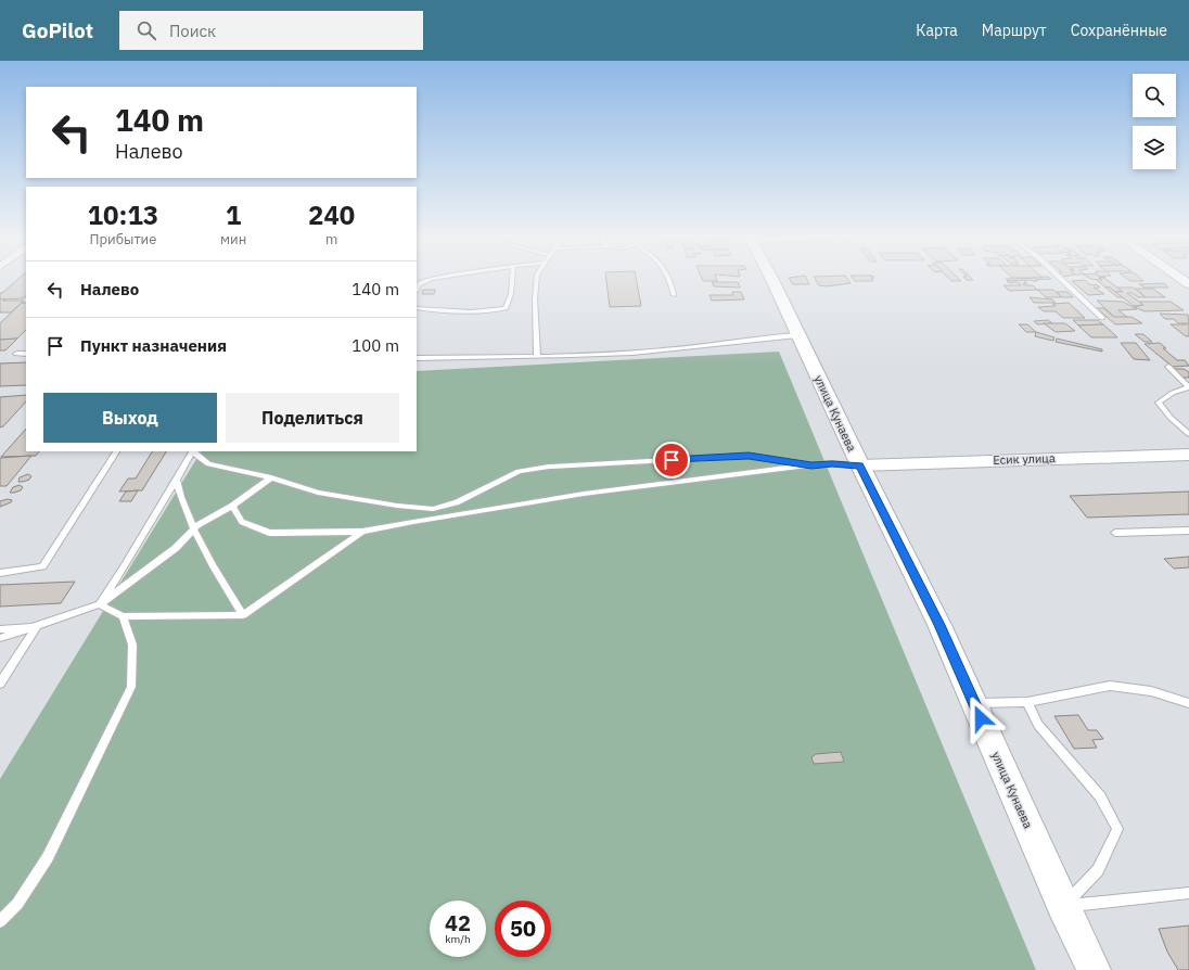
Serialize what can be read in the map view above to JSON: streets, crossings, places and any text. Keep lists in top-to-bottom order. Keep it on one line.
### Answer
{"streets":{"main road":["улица Кунаева"],"street":["Есик улица"]},"crossings":[["улица Кунаева","Есик улица"]],"page":{"header":"GoPilot","search":"Поиск","nav":["Карта","Маршрут","Сохранённые"],"turn":["140 m","Налево"],"eta":["10:13","Прибытие","1","мин","240","m"],"list":[{"name":"Налево","value":"140 m"},{"name":"Пункт назначения","value":"100 m"}],"buttons":["Выход","Поделиться"],"speed":"42 km/h","limit":"50"}}
